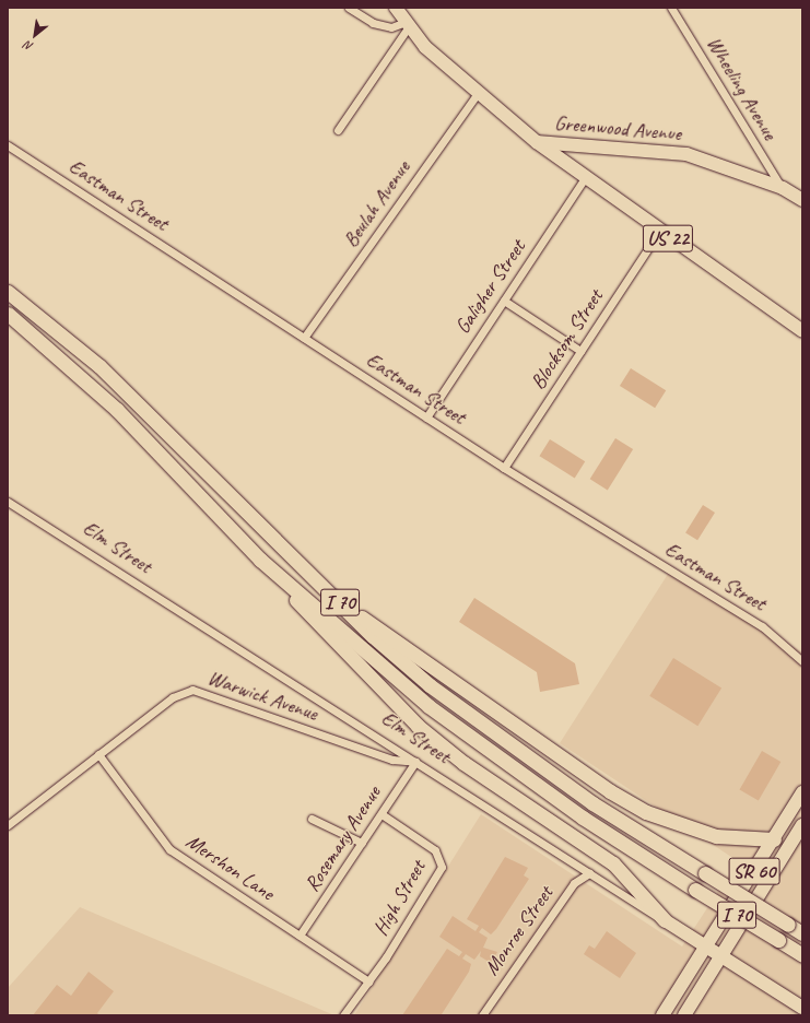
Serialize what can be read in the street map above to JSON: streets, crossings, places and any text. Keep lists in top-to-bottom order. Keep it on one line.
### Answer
{"streets":{"highway":["I 70"],"main road":["Greenwood Avenue","US 22","Elm Street","SR 60"],"street":["Wheeling Avenue","Eastman Street","Beulah Avenue","Galigher Street","Blocksom Street","Warwick Avenue","Rosemary Avenue","Mershon Lane","High Street","Monroe Street"]},"crossings":[["Wheeling Avenue","Greenwood Avenue"],["Greenwood Avenue","Beulah Avenue"],["Greenwood Avenue","US 22"],["Eastman Street","Beulah Avenue"],["Eastman Street","Galigher Street"],["Eastman Street","Blocksom Street"],["US 22","Galigher Street"],["US 22","Blocksom Street"],["Elm Street","Warwick Avenue"],["Elm Street","Rosemary Avenue"],["Elm Street","SR 60"],["Elm Street","Monroe Street"],["Warwick Avenue","Rosemary Avenue"],["Warwick Avenue","Mershon Lane"],["Rosemary Avenue","Mershon Lane"],["Rosemary Avenue","High Street"],["Mershon Lane","High Street"]],"north":"bottom left"}
